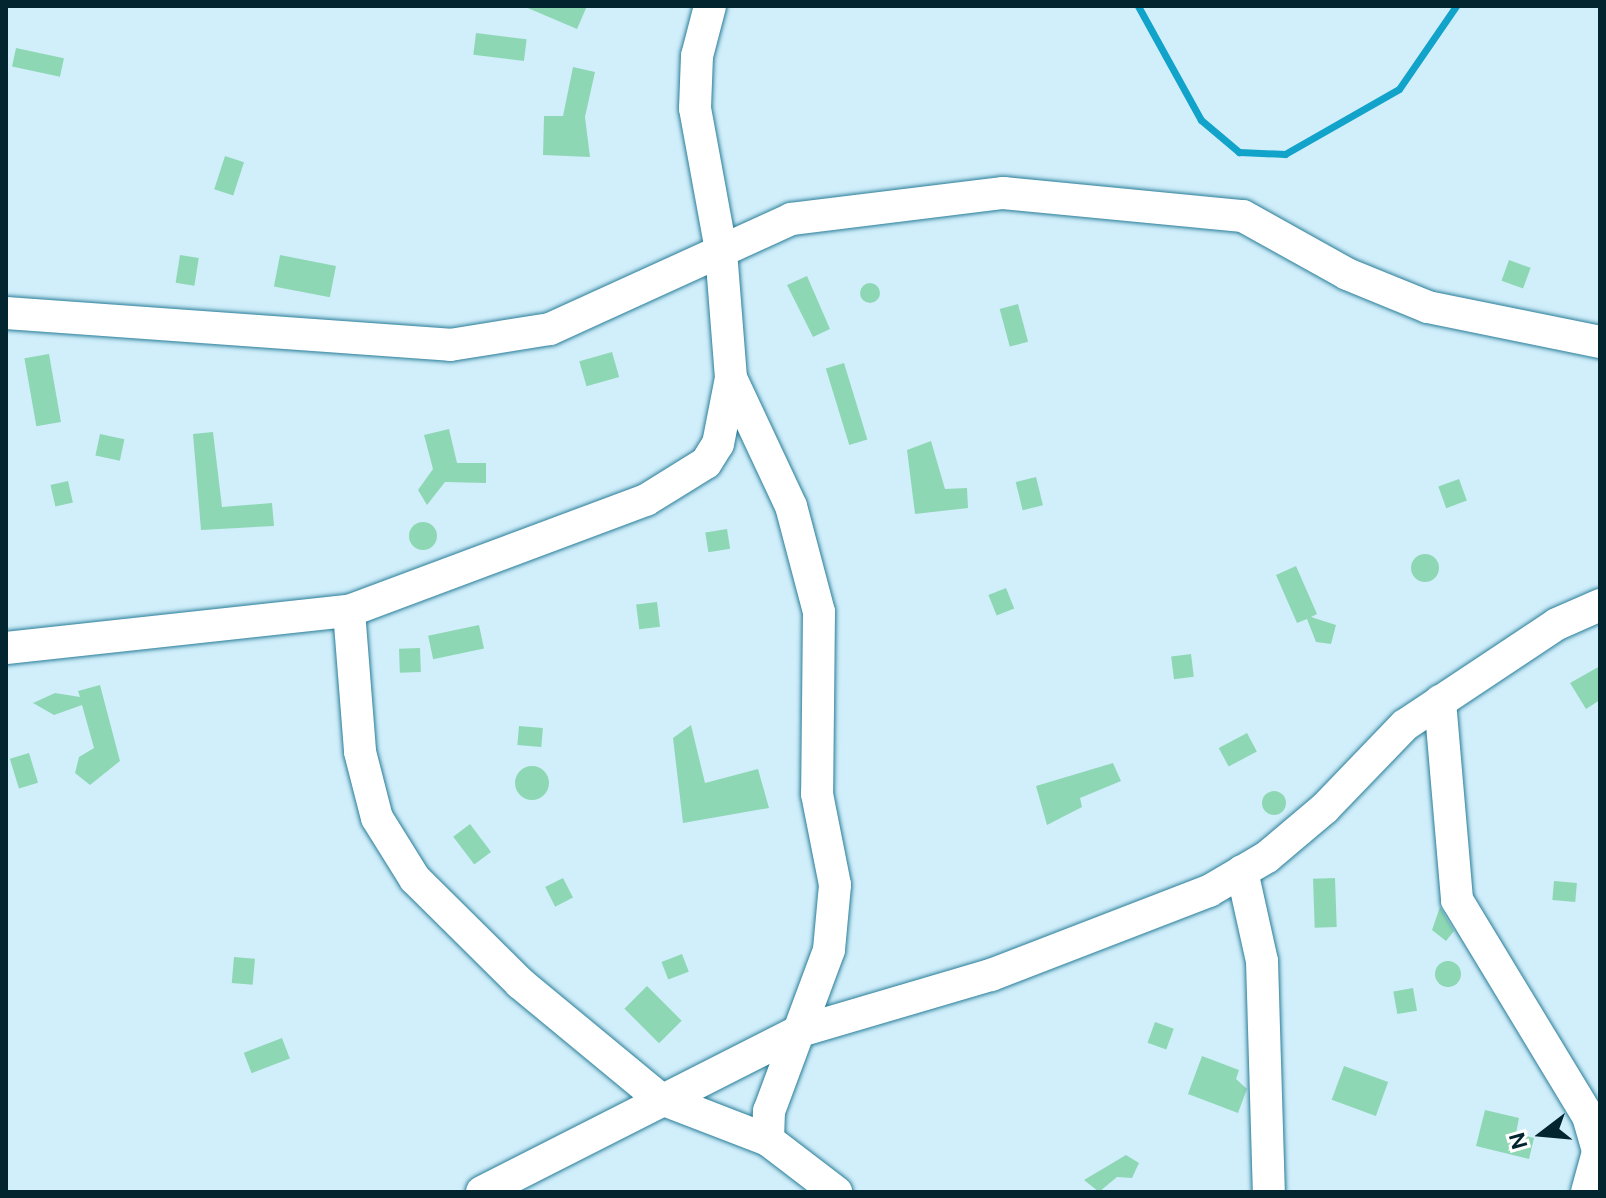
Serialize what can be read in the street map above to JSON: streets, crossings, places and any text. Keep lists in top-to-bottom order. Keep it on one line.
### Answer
{"north":"left"}
